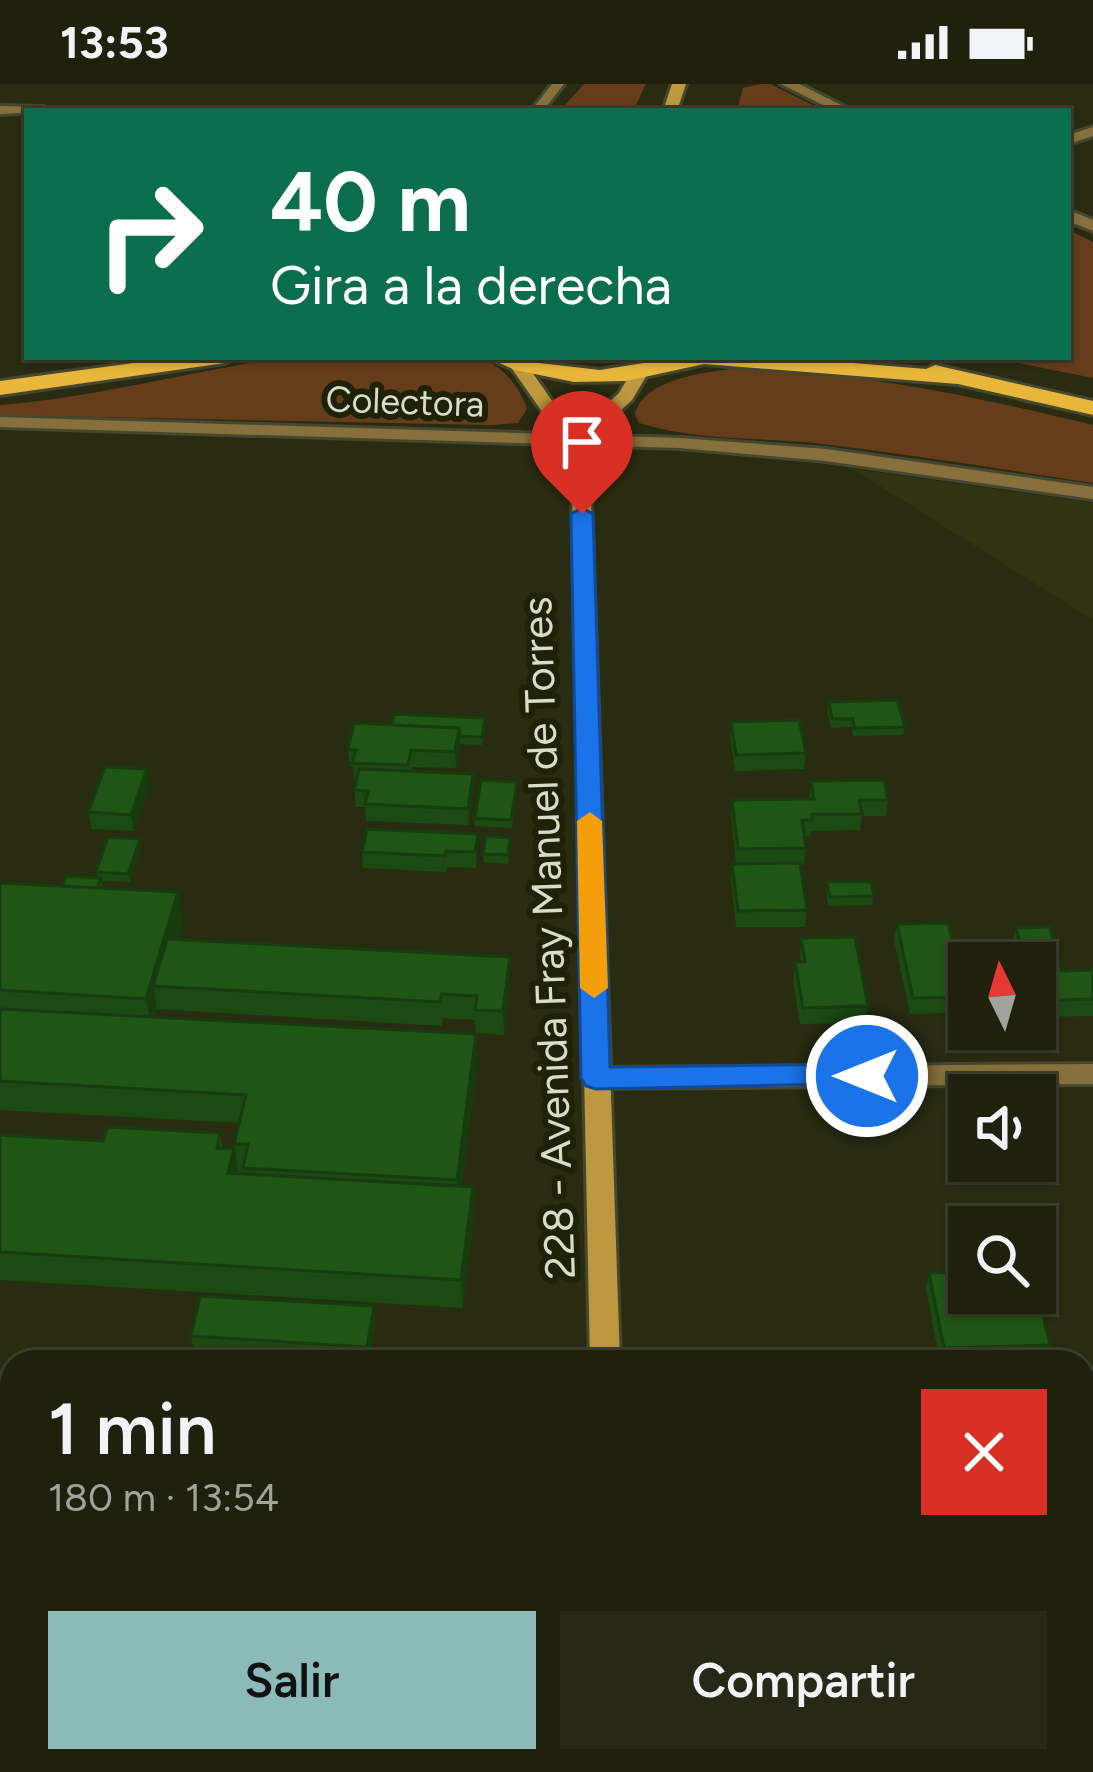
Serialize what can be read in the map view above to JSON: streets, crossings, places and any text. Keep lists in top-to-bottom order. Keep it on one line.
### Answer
{"streets":{"main road":["228 - Avenida Fray Manuel de Torres"],"street":["Colectora"]},"crossings":[["Colectora","228 - Avenida Fray Manuel de Torres"]],"north":"top","page":{"status":"13:53","turn":["40 m","Gira a la derecha"],"heading":["1 min","180 m · 13:54"],"buttons":["Salir","Compartir"]}}
